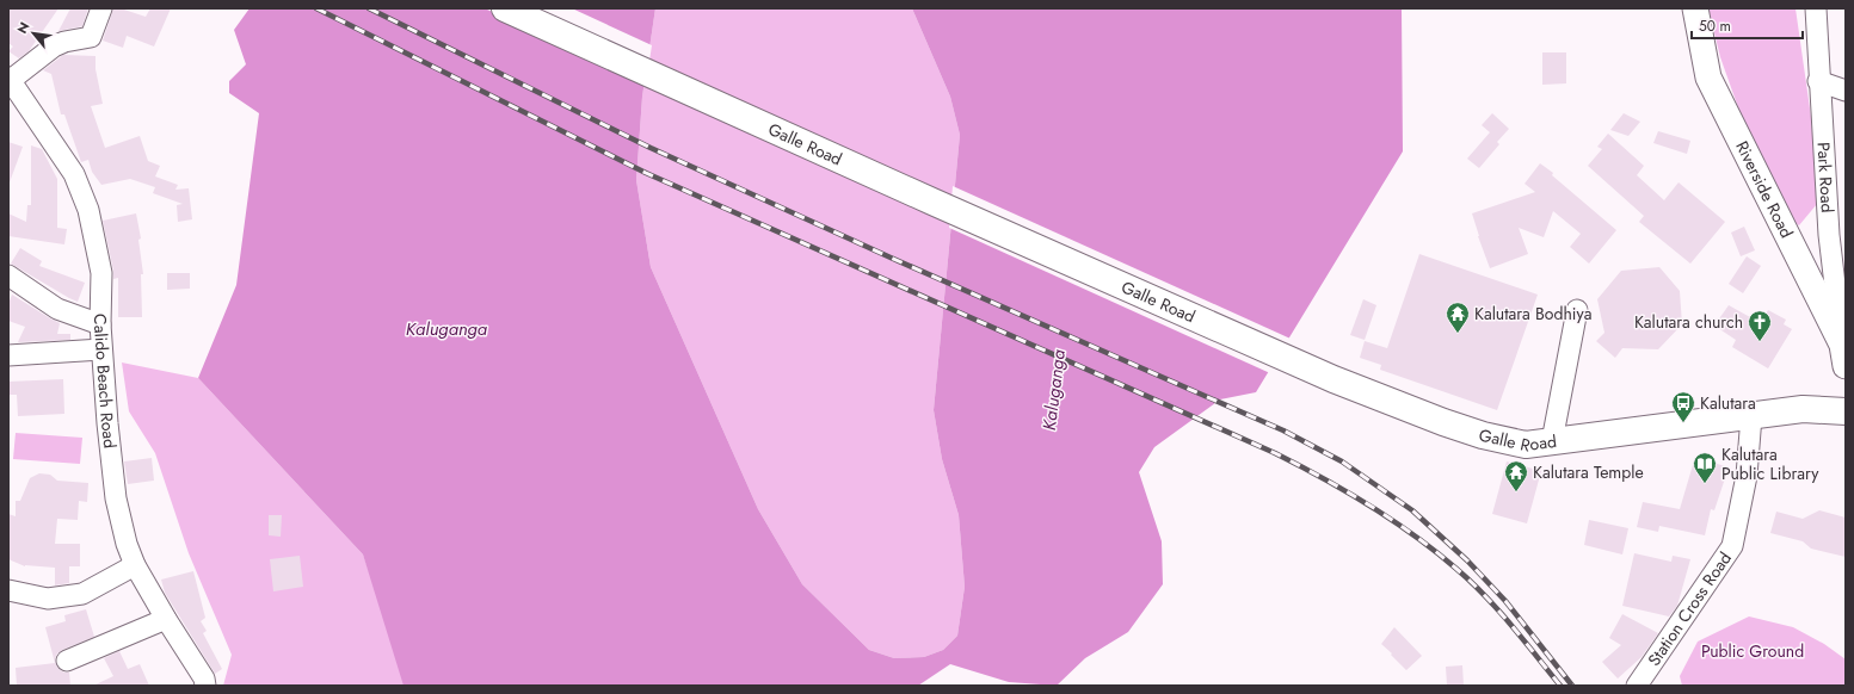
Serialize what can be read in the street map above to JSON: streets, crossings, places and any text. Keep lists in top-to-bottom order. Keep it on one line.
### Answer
{"streets":{"highway":["Galle Road"],"main road":["Riverside Road"],"street":["Park Road","Calido Beach Road","Station Cross Road"]},"crossings":[["Galle Road","Station Cross Road"],["Park Road","Riverside Road"]],"water":["Kaluganga"],"parks":["Public Ground"],"places":{"temple":["Kalutara Bodhiya","Kalutara Temple"],"church":["Kalutara church"],"bus stop":["Kalutara"],"library":["Kalutara Public Library"]},"scale_bar":"50 m","north":"top left"}
